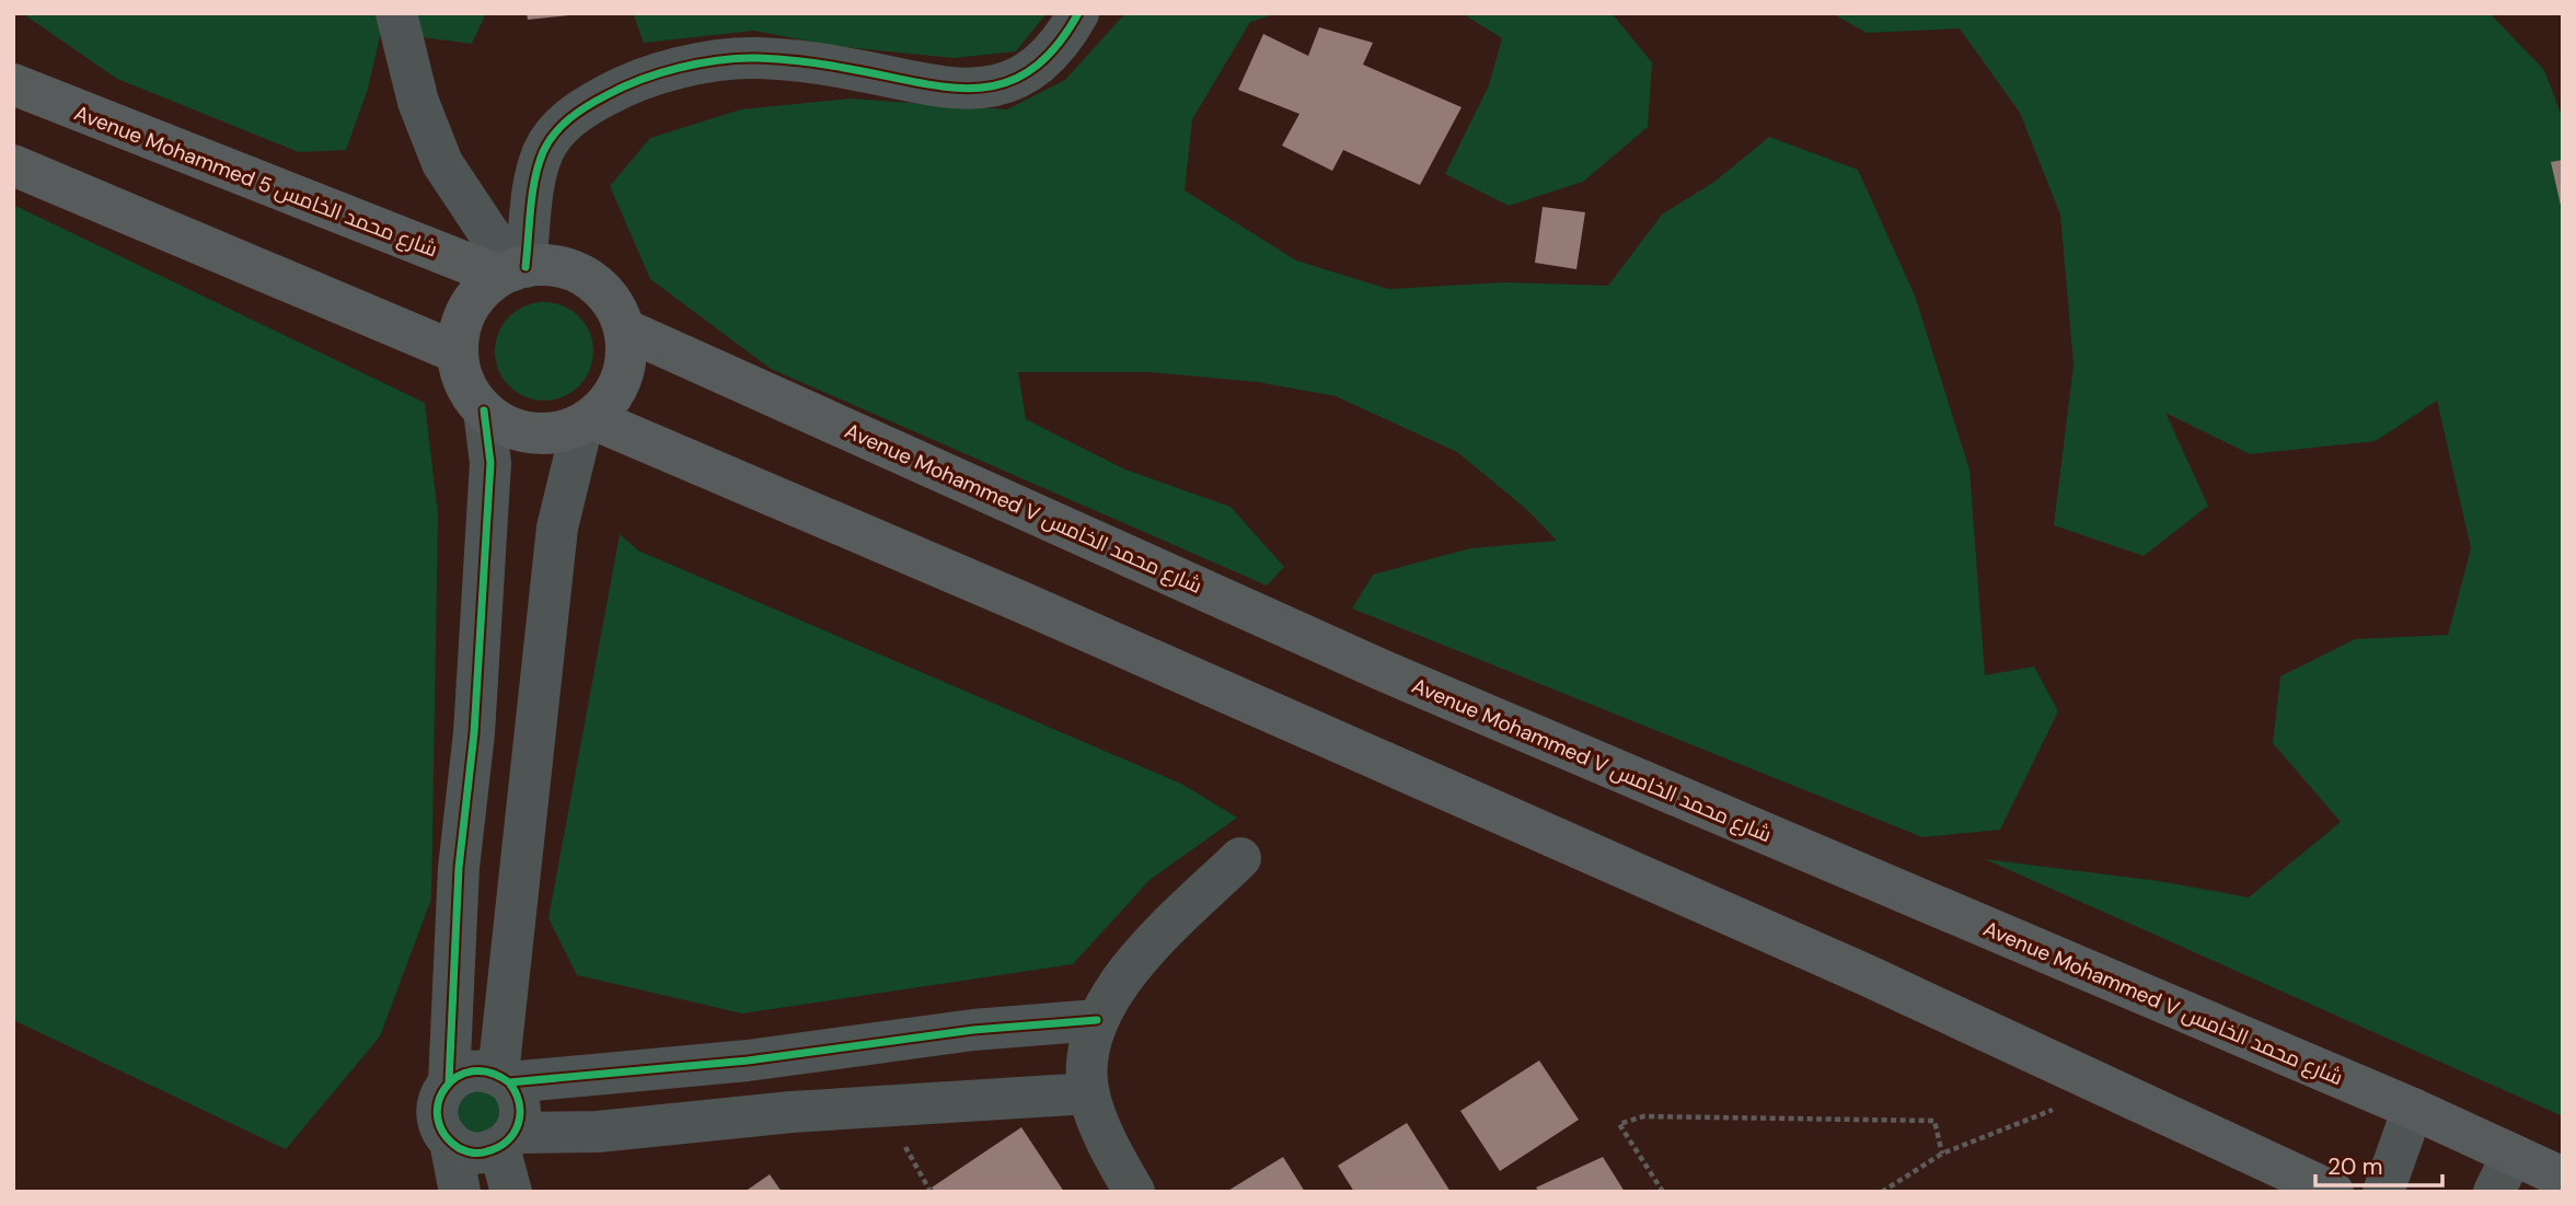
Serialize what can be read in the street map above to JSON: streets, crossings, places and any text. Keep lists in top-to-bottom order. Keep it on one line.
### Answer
{"streets":{"main road":["Avenue Mohammed 5 شارع محمد الخامس","Avenue Mohammed V شارع محمد الخامس"]},"crossings":[["Avenue Mohammed 5 شارع محمد الخامس","Avenue Mohammed V شارع محمد الخامس"]],"scale_bar":"20 m"}
